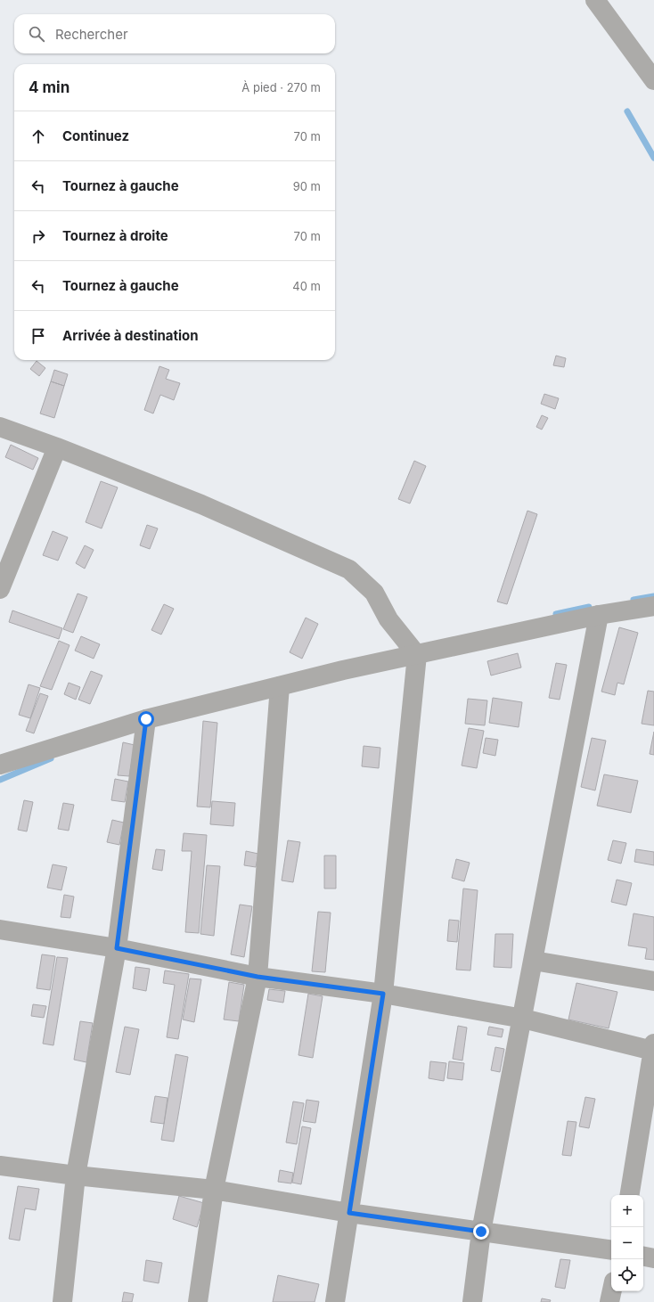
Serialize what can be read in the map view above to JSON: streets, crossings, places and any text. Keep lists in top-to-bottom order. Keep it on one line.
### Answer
{"page":{"search":"Rechercher","heading":["4 min","À pied · 270 m"],"list":[["Continuez","70 m"],["Tournez à gauche","90 m"],["Tournez à droite","70 m"],["Tournez à gauche","40 m"],"Arrivée à destination"],"map_buttons":["+","−"]}}
